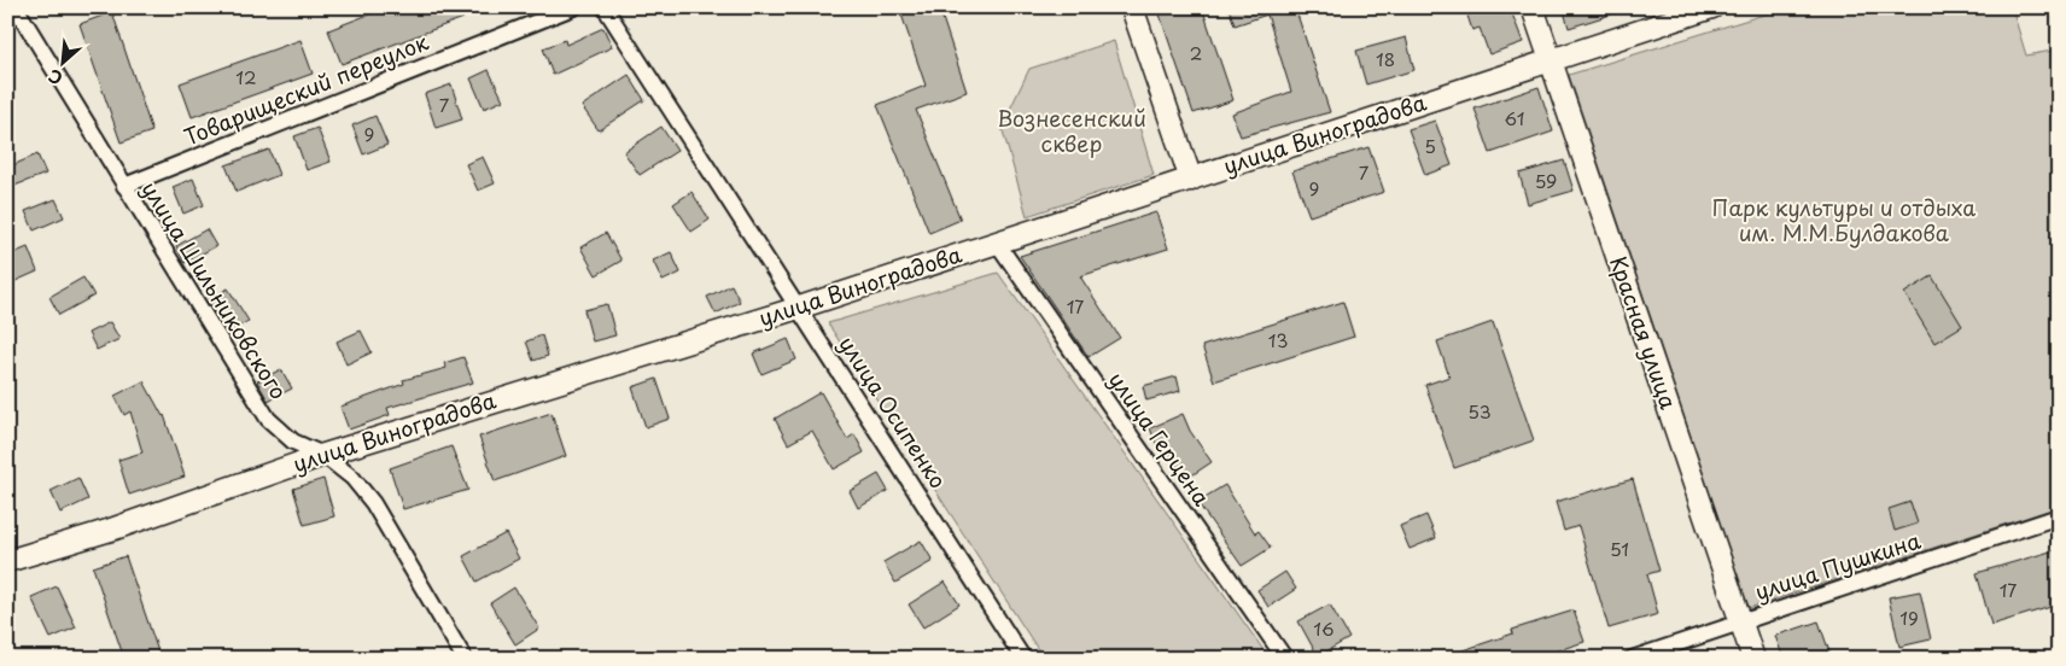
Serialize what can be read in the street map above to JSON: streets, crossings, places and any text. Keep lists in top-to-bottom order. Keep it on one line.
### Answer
{"streets":{"street":["Товарищеский переулок","улица Виноградова","улица Шильниковского","Красная улица","улица Осипенко","улица Герцена","улица Пушкина"]},"crossings":[["Товарищеский переулок","улица Шильниковского"],["улица Виноградова","улица Шильниковского"],["улица Виноградова","Красная улица"],["улица Виноградова","улица Осипенко"],["улица Виноградова","улица Герцена"],["Красная улица","улица Пушкина"]],"parks":["Вознесенский сквер","Парк культуры и отдыха им. М.М.Булдакова"],"house_numbers":["2","18","12","7","61","9","5","7","59","9","17","13","53","51","17","19","16"],"north":"bottom left"}
